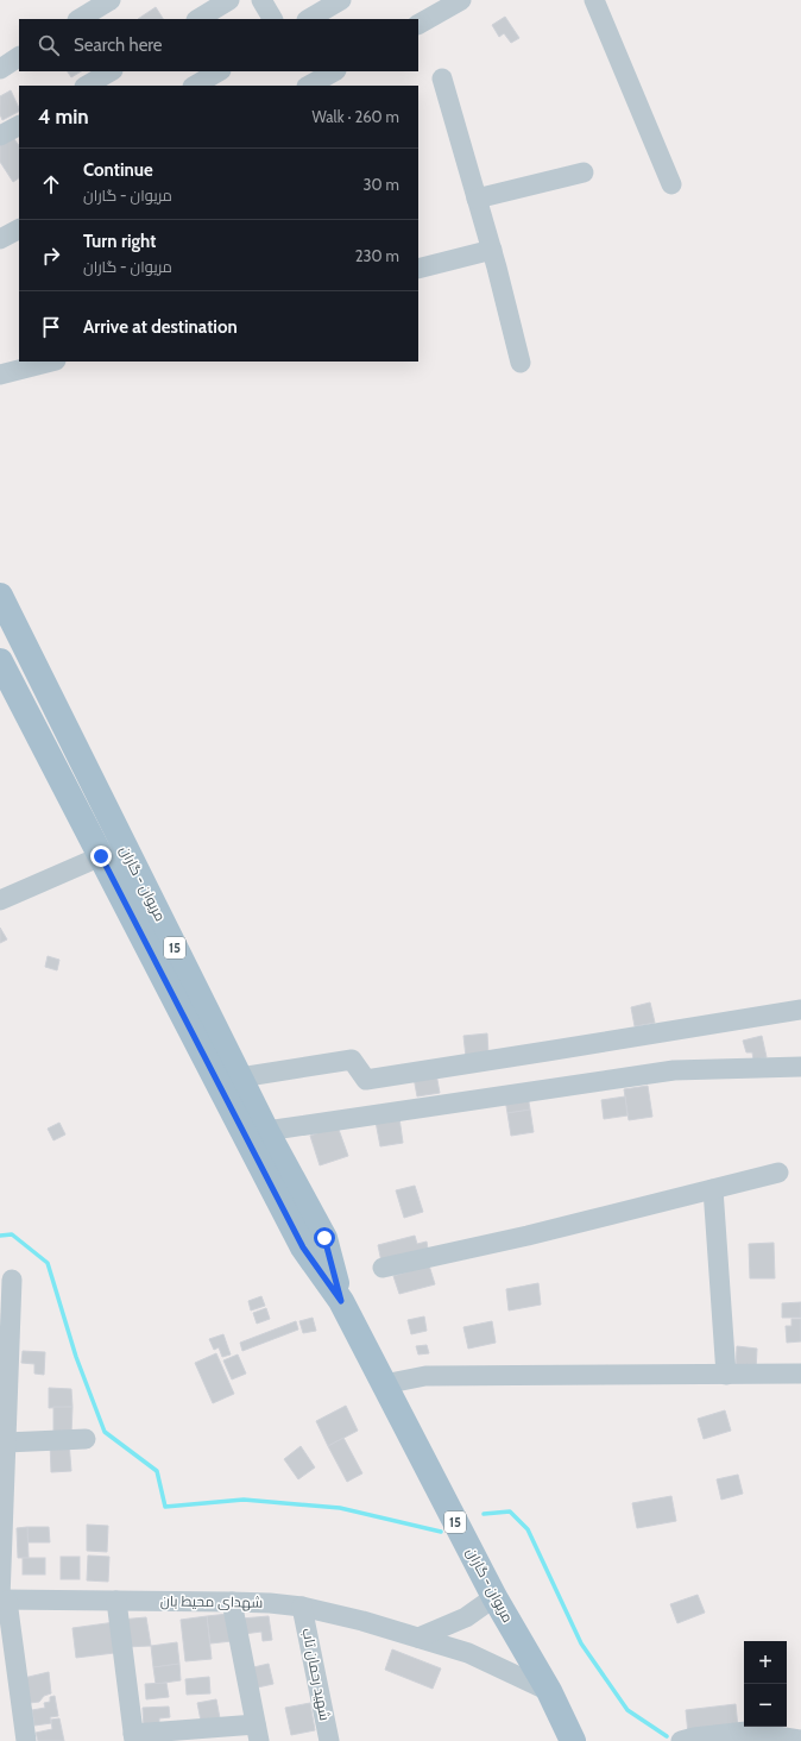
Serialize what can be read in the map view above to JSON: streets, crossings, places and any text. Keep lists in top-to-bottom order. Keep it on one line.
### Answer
{"streets":{"main road":["مریوان - گاران","15"],"street":["شهدای محیط بان","شهید رحمان تاب"]},"crossings":[["مریوان - گاران","شهدای محیط بان"],["شهدای محیط بان","شهید رحمان تاب"]],"page":{"search":"Search here","heading":["4 min","Walk · 260 m"],"list":[["Continue","مریوان - گاران","30 m"],["Turn right","مریوان - گاران","230 m"],"Arrive at destination"],"map_buttons":["+","−"]}}
